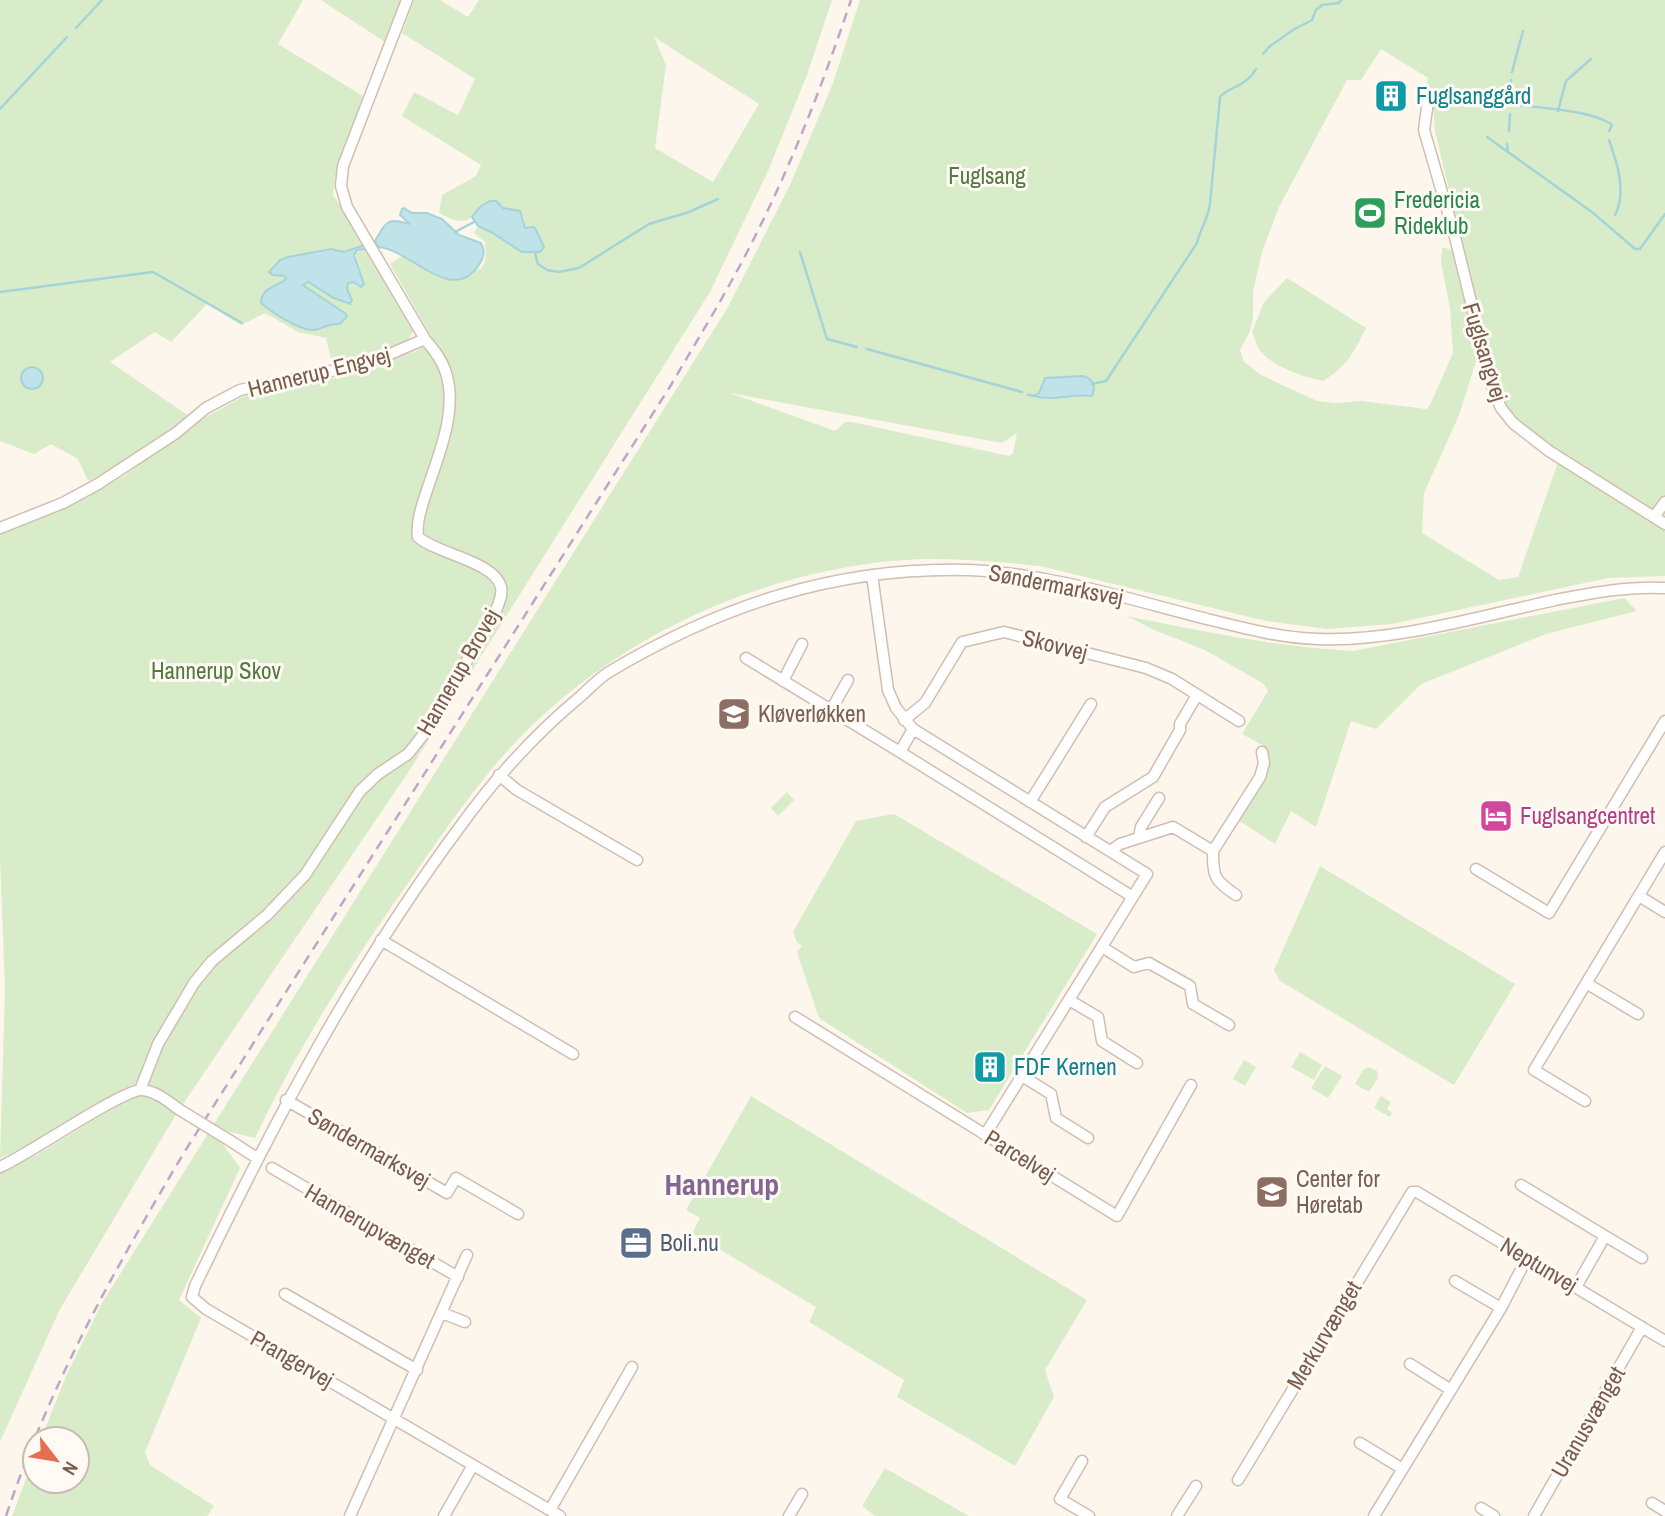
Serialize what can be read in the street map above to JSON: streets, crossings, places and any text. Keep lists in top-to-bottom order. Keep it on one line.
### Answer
{"streets":{"street":["Fuglsangvej","Hannerup Engvej","Søndermarksvej","Skovvej","Hannerup Brovej","Parcelvej","Hannerupvænget","Neptunvej","Merkurvænget","Prangervej","Uranusvænget"]},"crossings":[["Hannerup Engvej","Hannerup Brovej"],["Søndermarksvej","Prangervej"],["Hannerupvænget","Prangervej"],["Neptunvej","Merkurvænget"],["Neptunvej","Uranusvænget"]],"districts":["Hannerup"],"parks":["Fuglsang","Hannerup Skov"],"places":{"building":["Fuglsanggård","FDF Kernen"],"sports":["Fredericia Rideklub"],"school or university":["Kløverløkken","Center for Høretab"],"hotel":["Fuglsangcentret"],"office":["Boli.nu"]},"north":"bottom right"}
